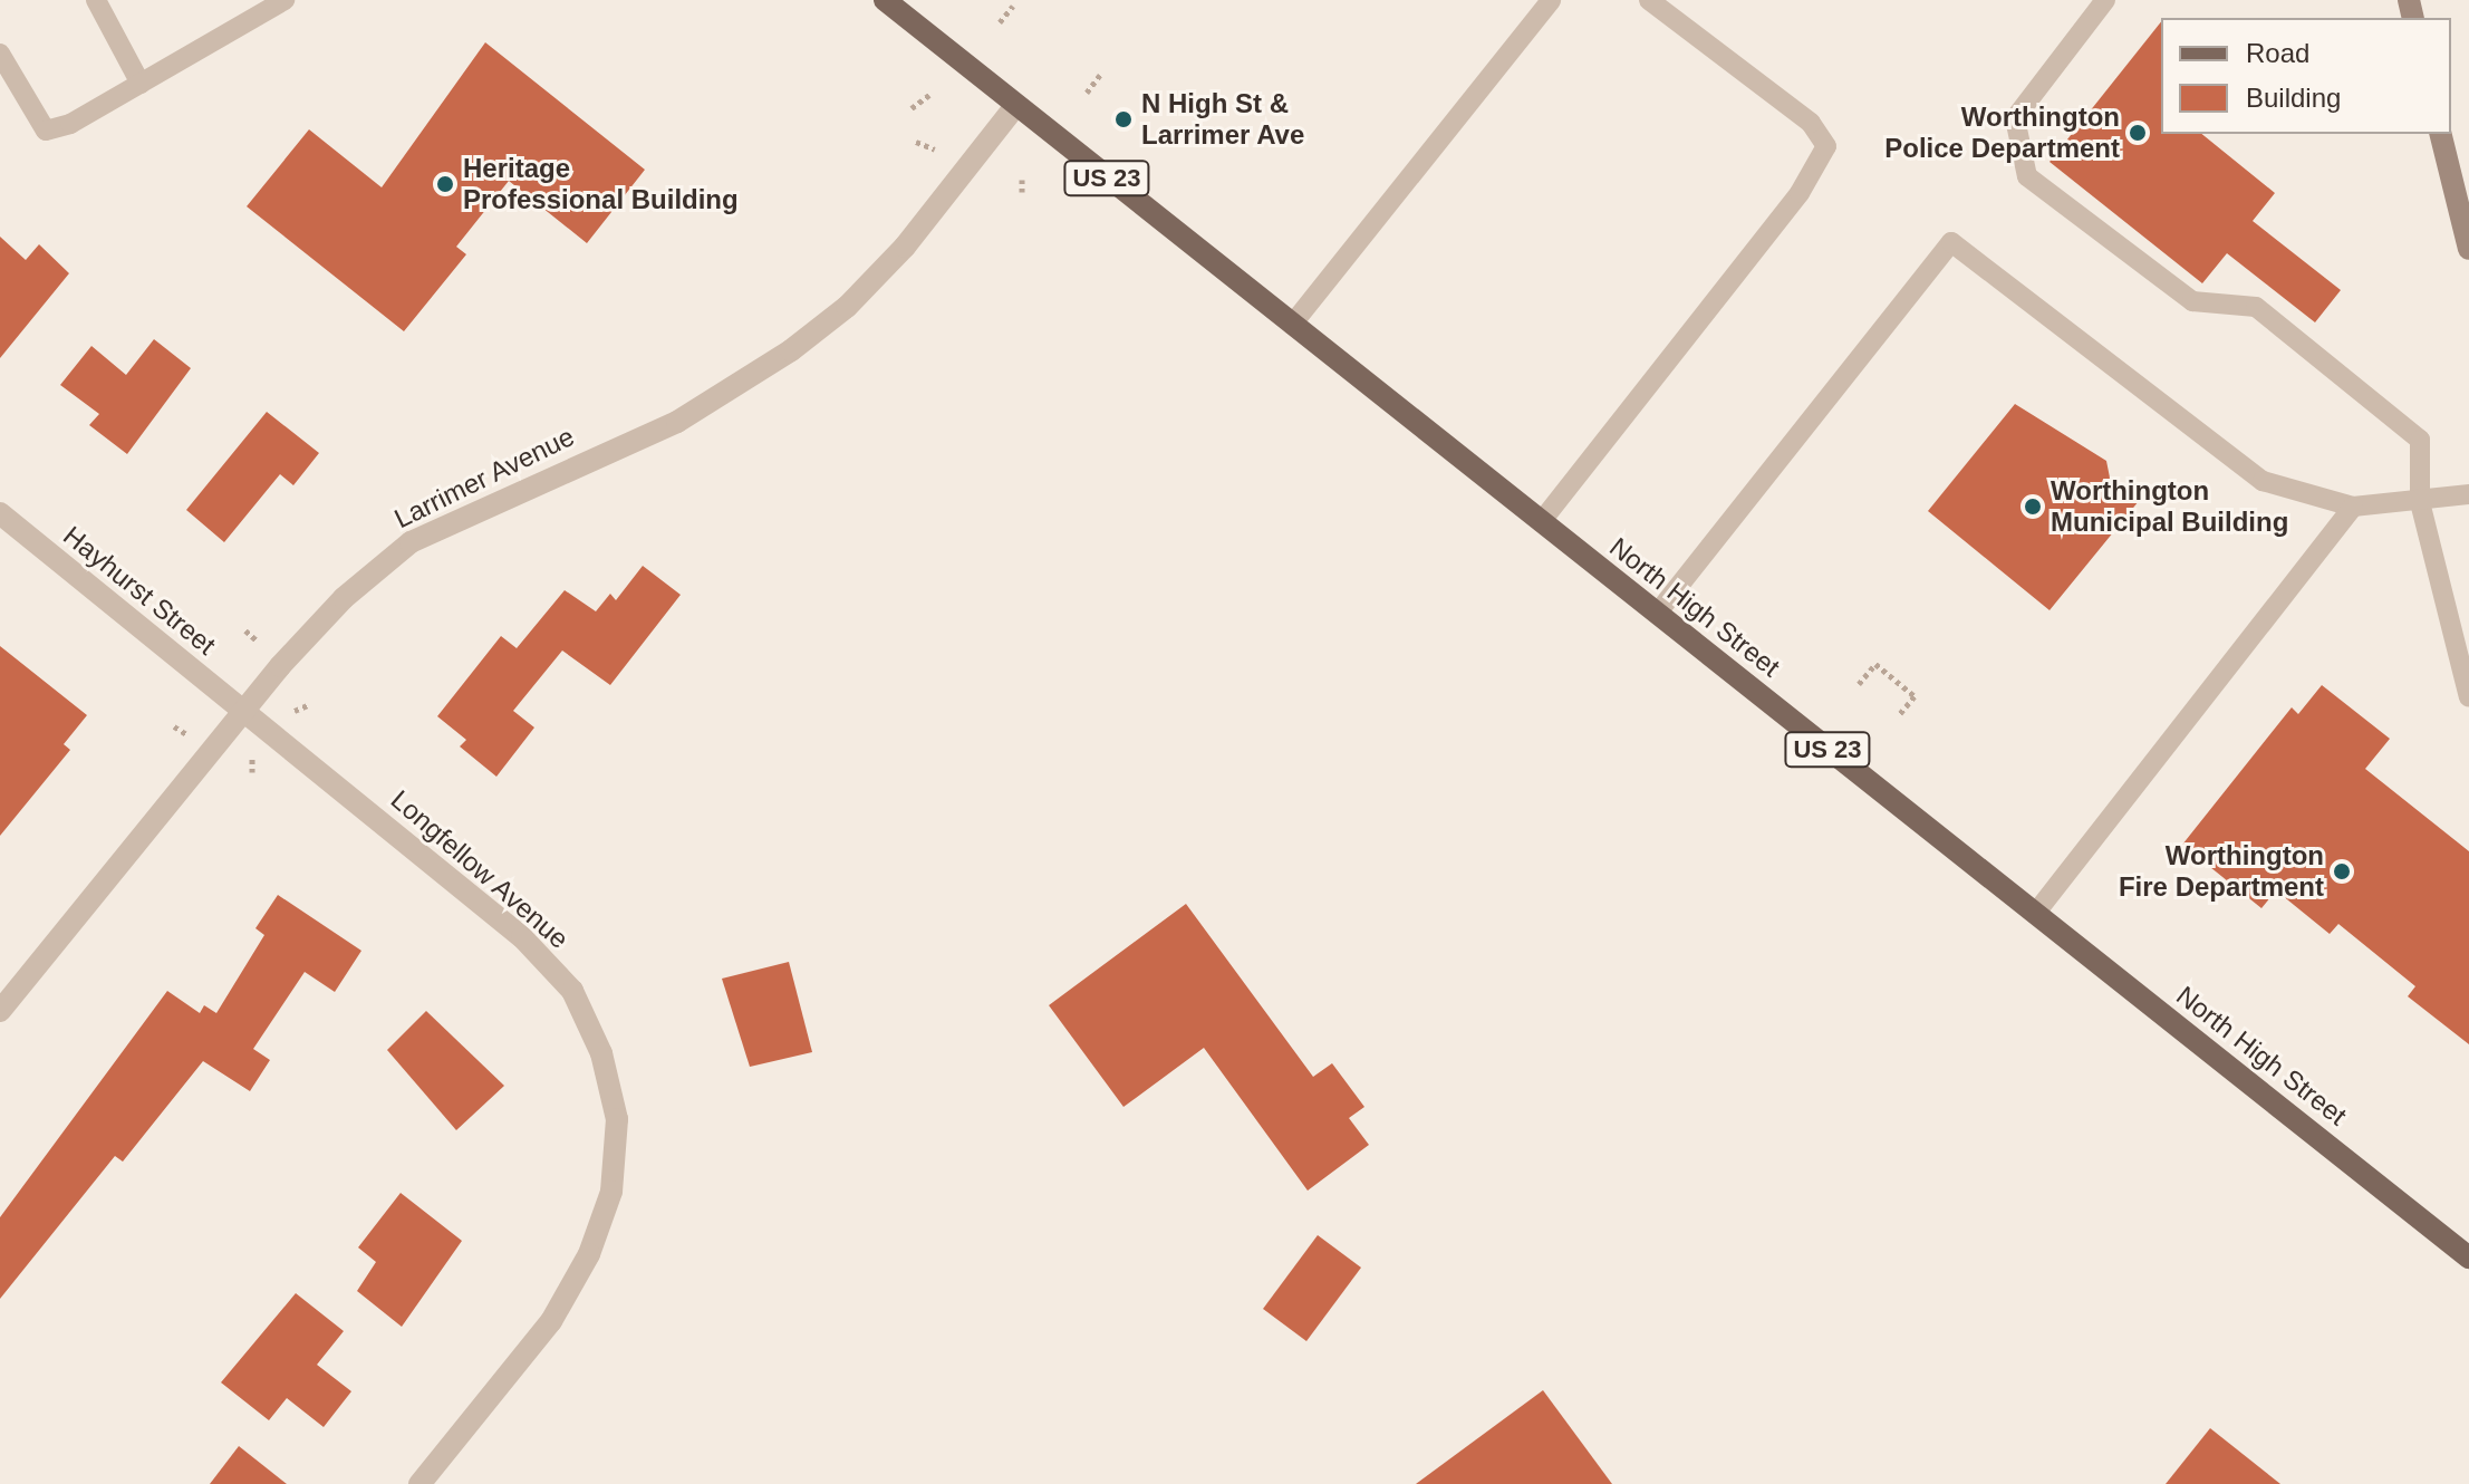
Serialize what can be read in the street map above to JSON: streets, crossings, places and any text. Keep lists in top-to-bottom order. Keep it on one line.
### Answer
{"streets":{"main road":["US 23","North High Street"],"street":["Larrimer Avenue","Hayhurst Street","Longfellow Avenue"]},"crossings":[["Larrimer Avenue","Hayhurst Street"],["Larrimer Avenue","North High Street"],["Larrimer Avenue","Longfellow Avenue"],["Hayhurst Street","Longfellow Avenue"]],"places":["N High St & Larrimer Ave","Worthington Police Department","Heritage Professional Building","Worthington Municipal Building","Worthington Fire Department"],"legend":["Road","Building"]}
